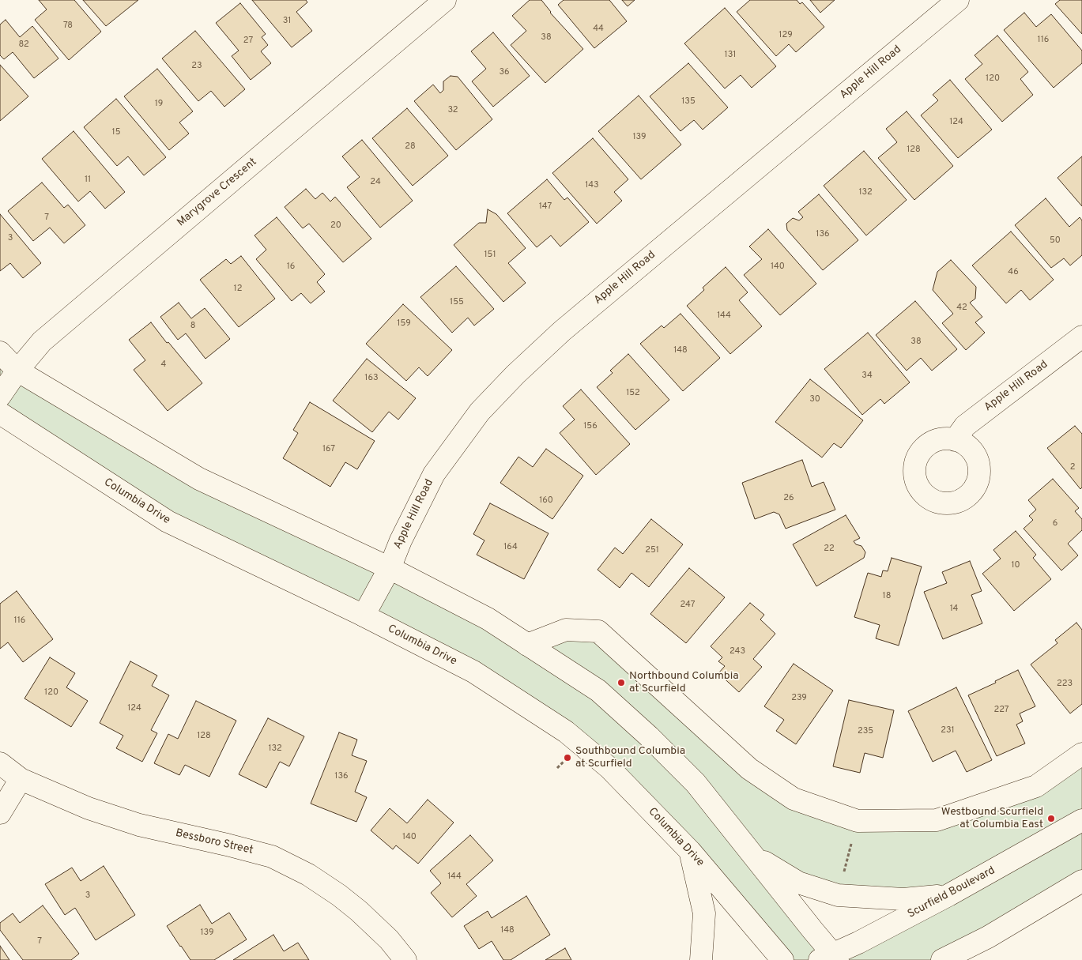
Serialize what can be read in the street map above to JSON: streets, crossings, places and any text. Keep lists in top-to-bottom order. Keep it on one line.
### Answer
{"streets":{"street":["Apple Hill Road","Marygrove Crescent","Columbia Drive","Bessboro Street","Scurfield Boulevard"]},"crossings":[["Apple Hill Road","Columbia Drive"]],"places":["Northbound Columbia at Scurfield","Southbound Columbia at Scurfield","Westbound Scurfield at Columbia East"],"house_numbers":["31","78","44","129","38","116","27","82","131","23","36","120","135","19","32","124","15","139","28","128","11","24","143","132","147","7","20","136","3","50","151","16","140","46","12","155","42","144","159","8","38","148","4","34","163","152","30","156","167","2","26","160","6","164","22","251","10","18","247","14","116","243","223","120","239","124","227","231","235","128","132","136","140","144","3","148","139","7"]}
